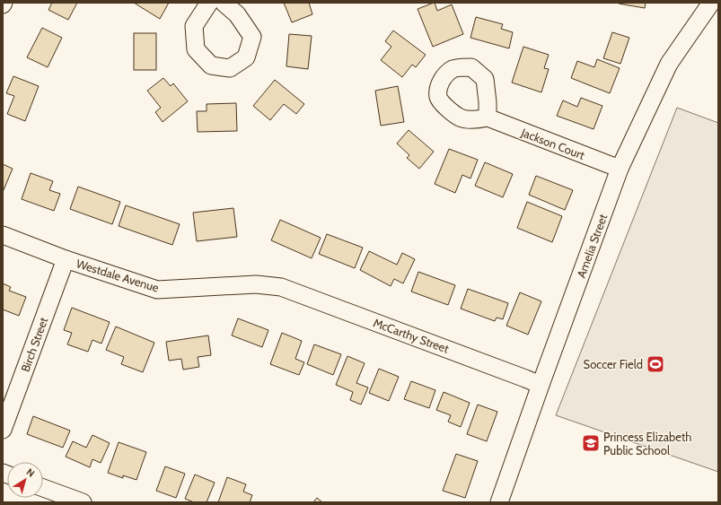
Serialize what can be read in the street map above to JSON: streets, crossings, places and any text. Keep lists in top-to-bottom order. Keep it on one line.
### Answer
{"streets":{"street":["Jackson Court","Amelia Street","Westdale Avenue","McCarthy Street","Birch Street"]},"crossings":[["Jackson Court","Amelia Street"],["Amelia Street","McCarthy Street"],["Westdale Avenue","McCarthy Street"],["Westdale Avenue","Birch Street"]],"places":{"sports":["Soccer Field"],"school or university":["Princess Elizabeth Public School"]},"north":"top right"}
